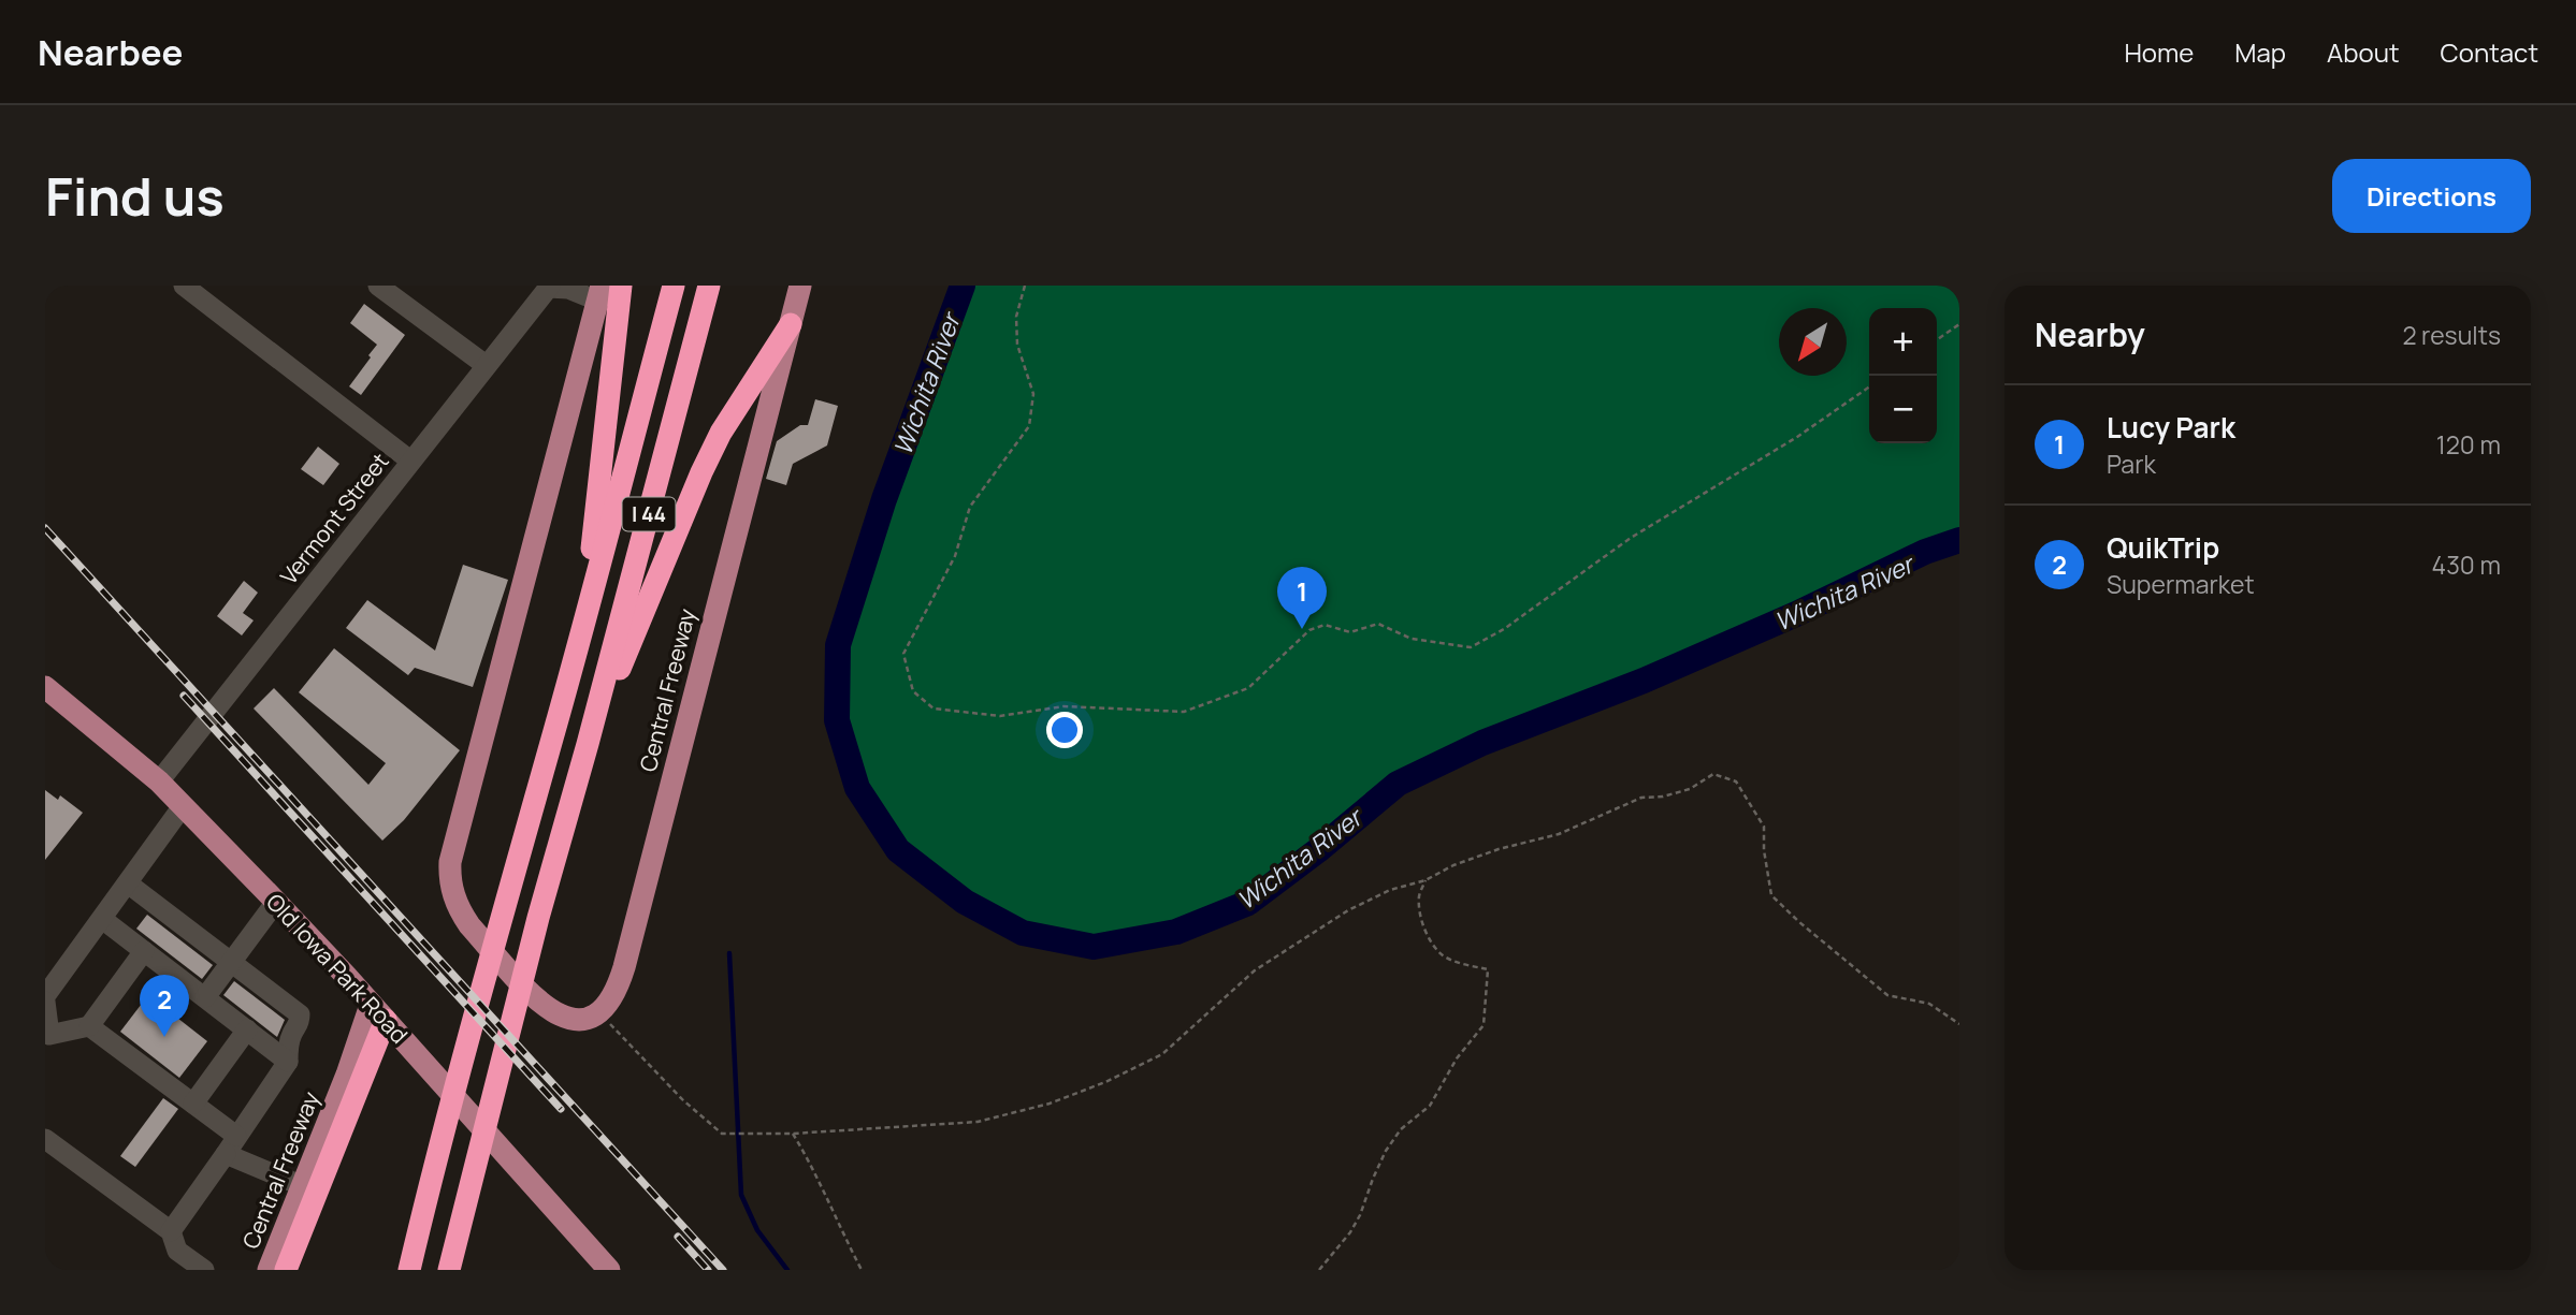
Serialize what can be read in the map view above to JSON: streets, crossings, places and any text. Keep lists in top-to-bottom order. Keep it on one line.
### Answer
{"streets":{"highway":["I 44"],"main road":["Central Freeway","Old Iowa Park Road"],"street":["Vermont Street"]},"crossings":[["Vermont Street","Old Iowa Park Road"]],"water":["Wichita River"],"north":"bottom left","page":{"header":"Nearbee","nav":["Home","Map","About","Contact"],"buttons":"Directions","title":"Find us","heading":["Nearby","2 results"],"map_buttons":["+","−"],"list":[{"mark":"1","name":"Lucy Park","note":"Park","value":"120 m"},{"mark":"2","name":"QuikTrip","note":"Supermarket","value":"430 m"}],"pins":["1","2"]}}
